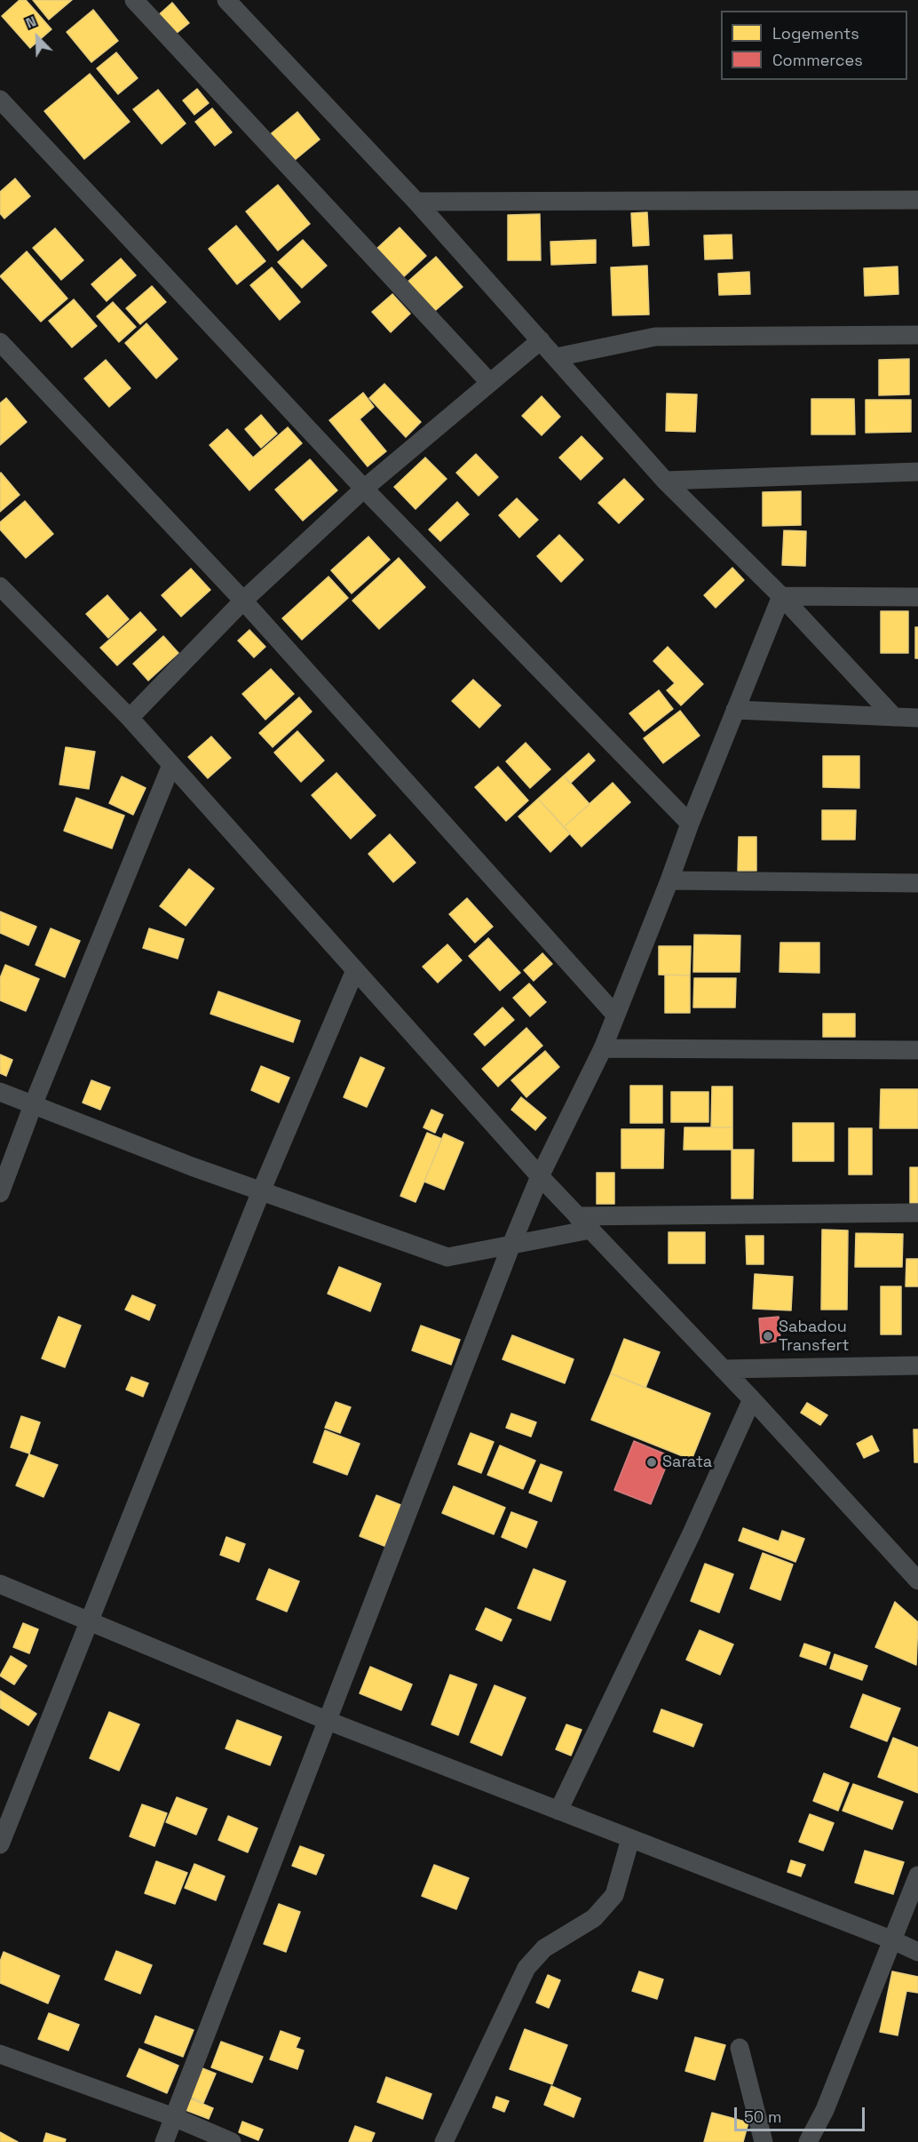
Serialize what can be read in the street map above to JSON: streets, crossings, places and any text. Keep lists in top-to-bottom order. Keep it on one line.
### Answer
{"places":["Sabadou Transfert","Sarata"],"legend":["Logements","Commerces"],"scale_bar":"50 m","north":"top left"}
